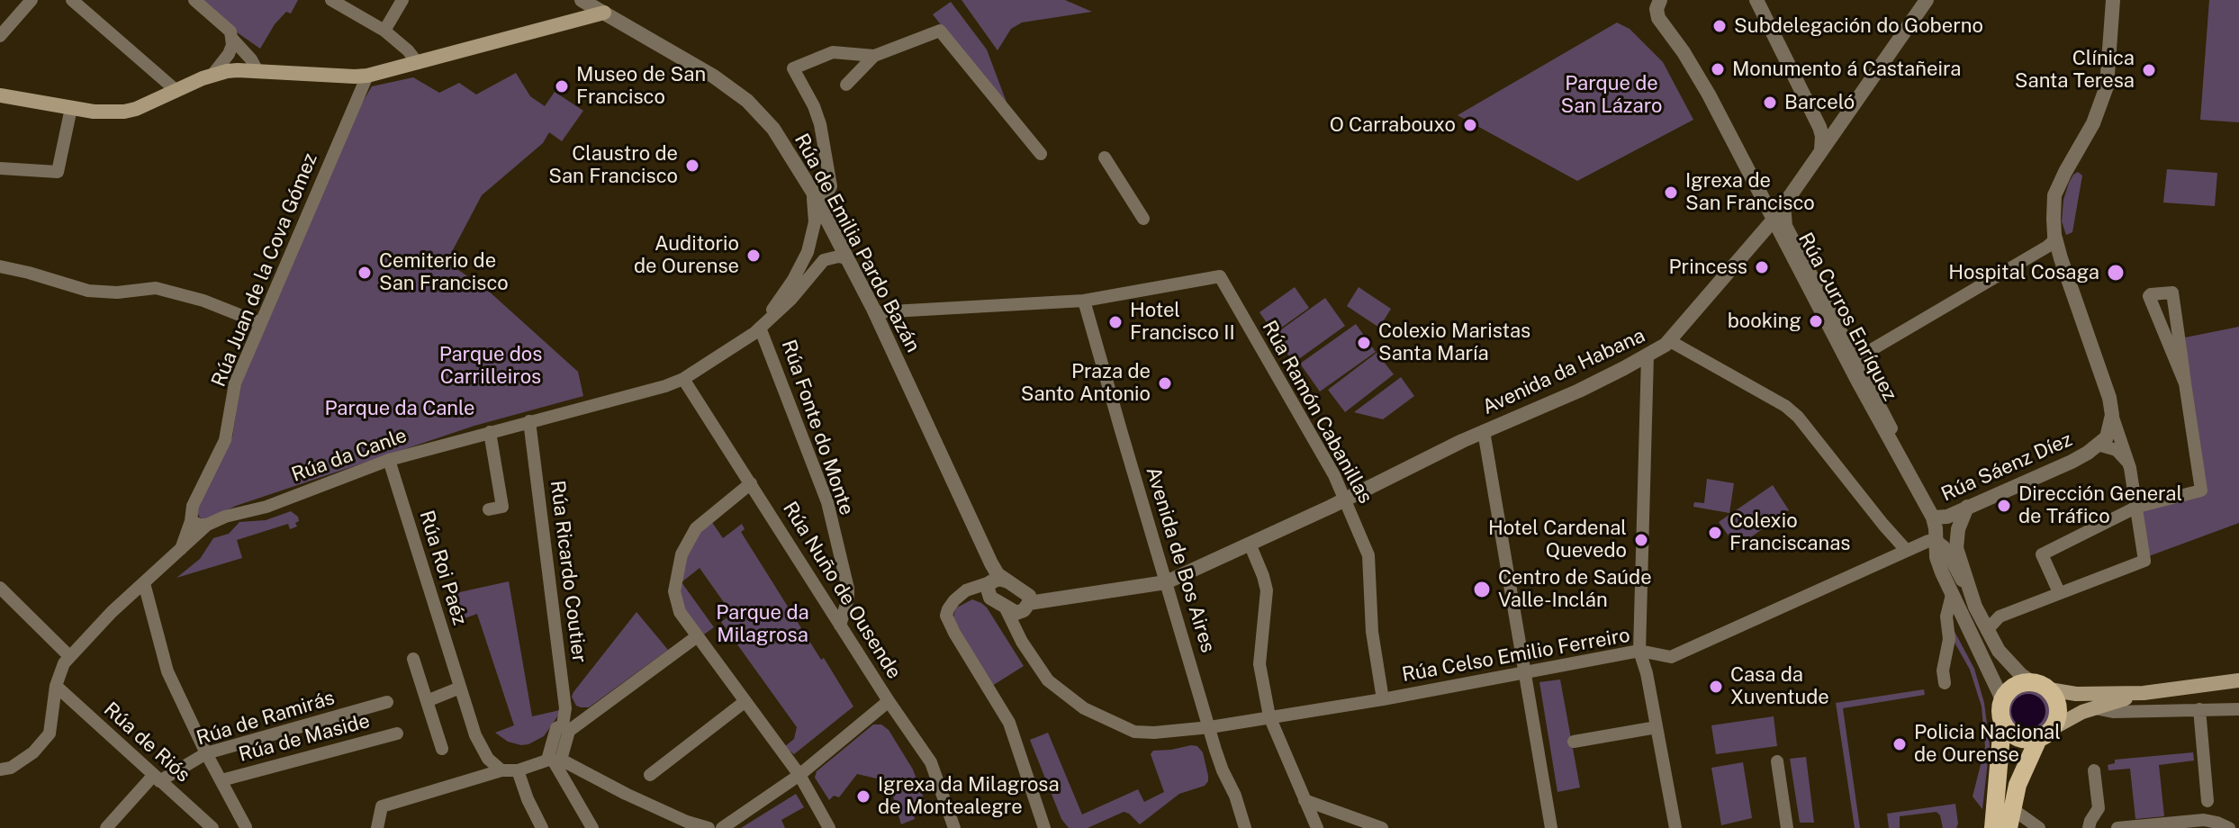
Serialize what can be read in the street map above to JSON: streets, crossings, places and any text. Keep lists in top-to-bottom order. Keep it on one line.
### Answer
{"streets":{"street":["Rúa de Emilia Pardo Bazán","Rúa Juan de la Cova Gómez","Rúa Curros Enríquez","Avenida da Habana","Rúa Ramón Cabanillas","Rúa Fonte do Monte","Rúa da Canle","Rúa Sáenz Díez","Avenida de Bos Aires","Rúa Roi Paéz","Rúa Ricardo Coutier","Rúa Nuño de Ousende","Rúa Celso Emilio Ferreiro","Rúa de Ramirás","Rúa de Maside","Rúa de Riós"]},"crossings":[["Rúa de Emilia Pardo Bazán","Avenida da Habana"],["Rúa de Emilia Pardo Bazán","Rúa da Canle"],["Rúa de Emilia Pardo Bazán","Rúa Celso Emilio Ferreiro"],["Rúa Curros Enríquez","Avenida da Habana"],["Rúa Curros Enríquez","Rúa Sáenz Díez"],["Rúa Curros Enríquez","Rúa Celso Emilio Ferreiro"],["Avenida da Habana","Rúa Ramón Cabanillas"],["Avenida da Habana","Avenida de Bos Aires"],["Rúa Ramón Cabanillas","Avenida de Bos Aires"],["Rúa Ramón Cabanillas","Rúa Celso Emilio Ferreiro"],["Rúa Fonte do Monte","Rúa da Canle"],["Rúa Fonte do Monte","Rúa Nuño de Ousende"],["Rúa da Canle","Rúa Roi Paéz"],["Rúa da Canle","Rúa Ricardo Coutier"],["Rúa da Canle","Rúa Nuño de Ousende"],["Avenida de Bos Aires","Rúa Celso Emilio Ferreiro"],["Rúa de Ramirás","Rúa de Maside"],["Rúa de Ramirás","Rúa de Riós"]],"parks":["Parque de San Lázaro","Parque dos Carrilleiros","Parque da Canle","Parque da Milagrosa"],"places":["Subdelegación do Goberno","Monumento á Castañeira","Clínica Santa Teresa","Museo de San Francisco","Barceló","O Carrabouxo","Claustro de San Francisco","Igrexa de San Francisco","Auditorio de Ourense","Princess","Cemiterio de San Francisco","Hospital Cosaga","booking","Hotel Francisco II","Colexio Maristas Santa María","Praza de Santo Antonio","Dirección General de Tráfico","Colexio Franciscanas","Hotel Cardenal Quevedo","Centro de Saúde Valle-Inclán","Casa da Xuventude","Policia Nacional de Ourense","Igrexa da Milagrosa de Montealegre"]}
